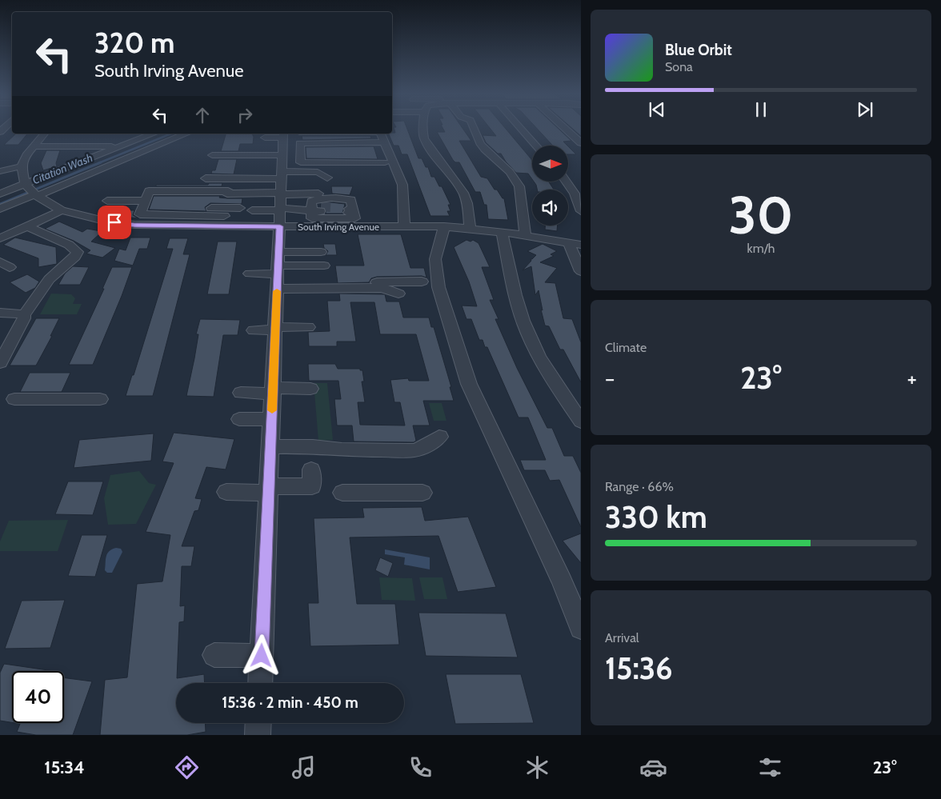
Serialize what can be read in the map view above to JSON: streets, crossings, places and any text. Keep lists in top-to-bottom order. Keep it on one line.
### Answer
{"streets":{"street":["South Irving Avenue"]},"water":["Citation Wash"],"north":"right","page":{"turn":["320 m","South Irving Avenue"],"song":["Blue Orbit","Sona"],"tile":[["30","km/h"],"Climate",["Range · 66%","330 km"],["Arrival","15:36"]],"heat":["−","23°","+"],"limit":"40","trip":"15:36 · 2 min · 450 m","tabs":["15:34","23°"]}}
